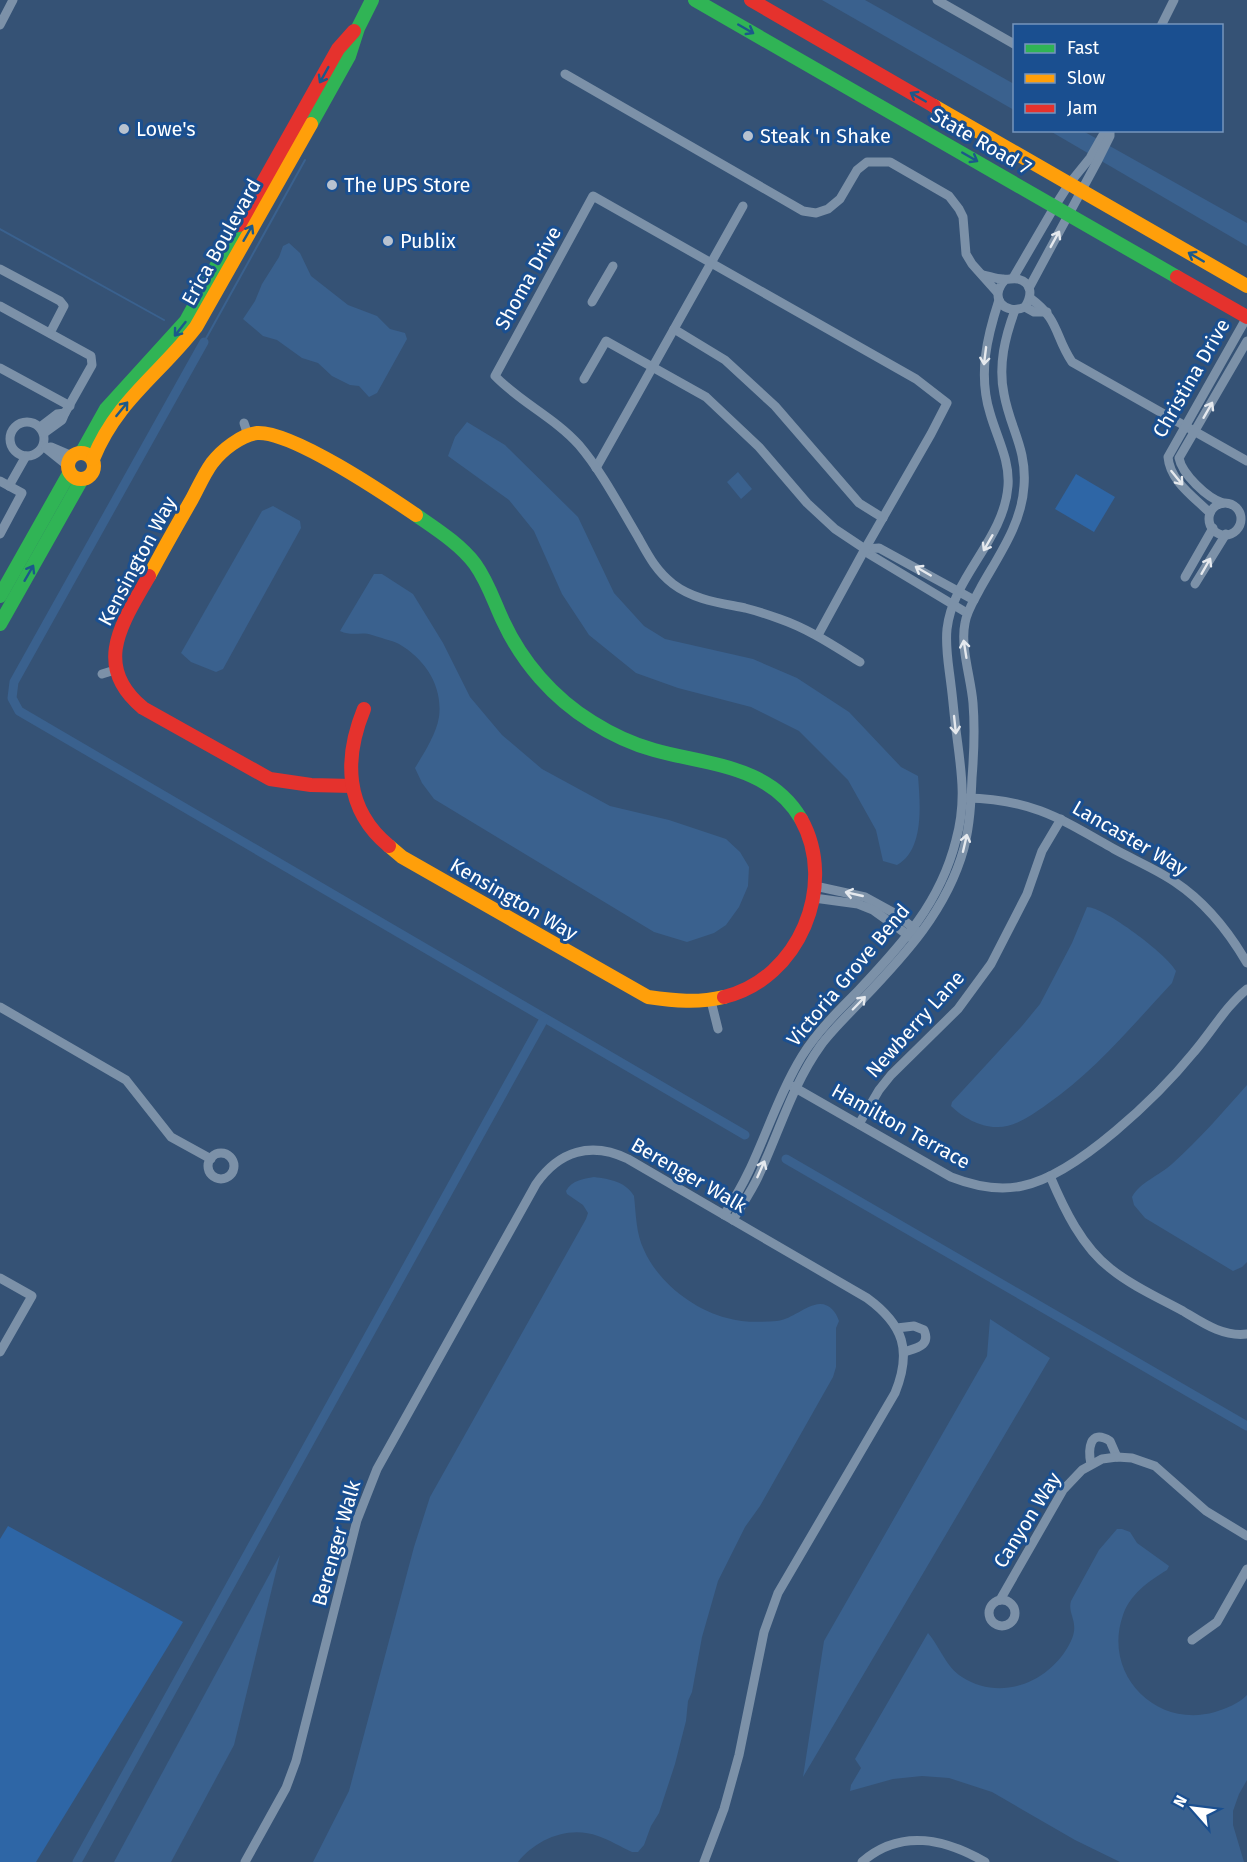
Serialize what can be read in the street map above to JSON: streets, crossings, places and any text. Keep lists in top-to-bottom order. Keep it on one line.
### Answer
{"streets":{"street":["State Road 7","Erica Boulevard","Shoma Drive","Christina Drive","Kensington Way","Lancaster Way","Victoria Grove Bend","Newberry Lane","Hamilton Terrace","Berenger Walk","Canyon Way"]},"crossings":[["State Road 7","Christina Drive"],["Lancaster Way","Victoria Grove Bend"],["Lancaster Way","Newberry Lane"],["Victoria Grove Bend","Hamilton Terrace"],["Victoria Grove Bend","Berenger Walk"],["Newberry Lane","Hamilton Terrace"]],"places":["Lowe's","Steak 'n Shake","The UPS Store","Publix"],"legend":["Fast","Slow","Jam"],"north":"top left"}
